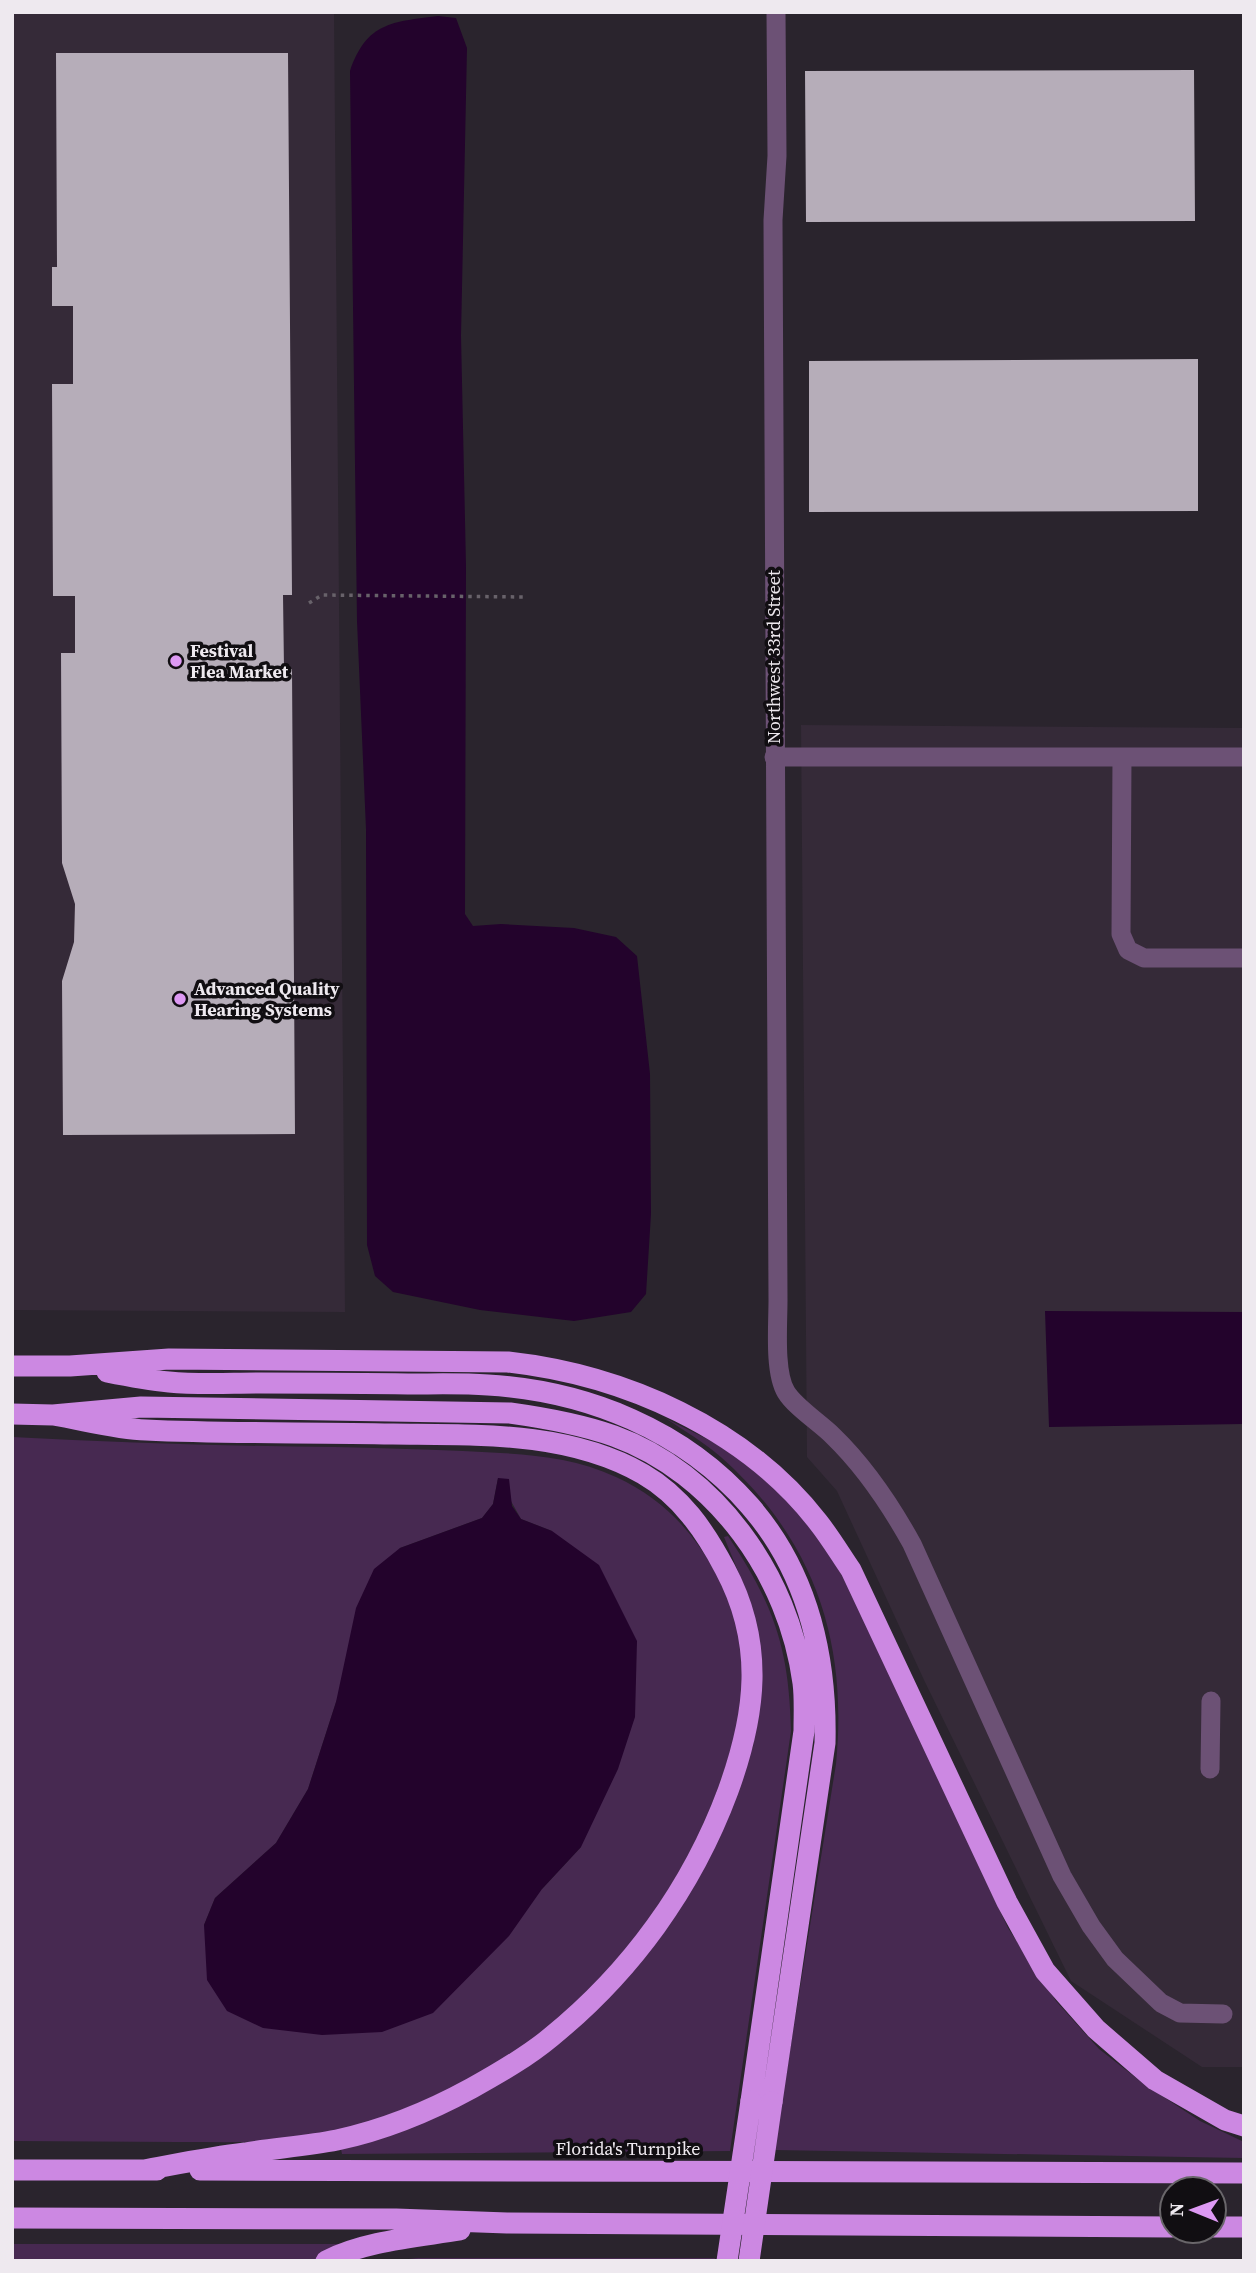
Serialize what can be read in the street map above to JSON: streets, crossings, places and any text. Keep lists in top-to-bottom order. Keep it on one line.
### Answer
{"streets":{"highway":["Florida's Turnpike"],"street":["Northwest 33rd Street"]},"places":["Festival Flea Market","Advanced Quality Hearing Systems"],"north":"left"}
